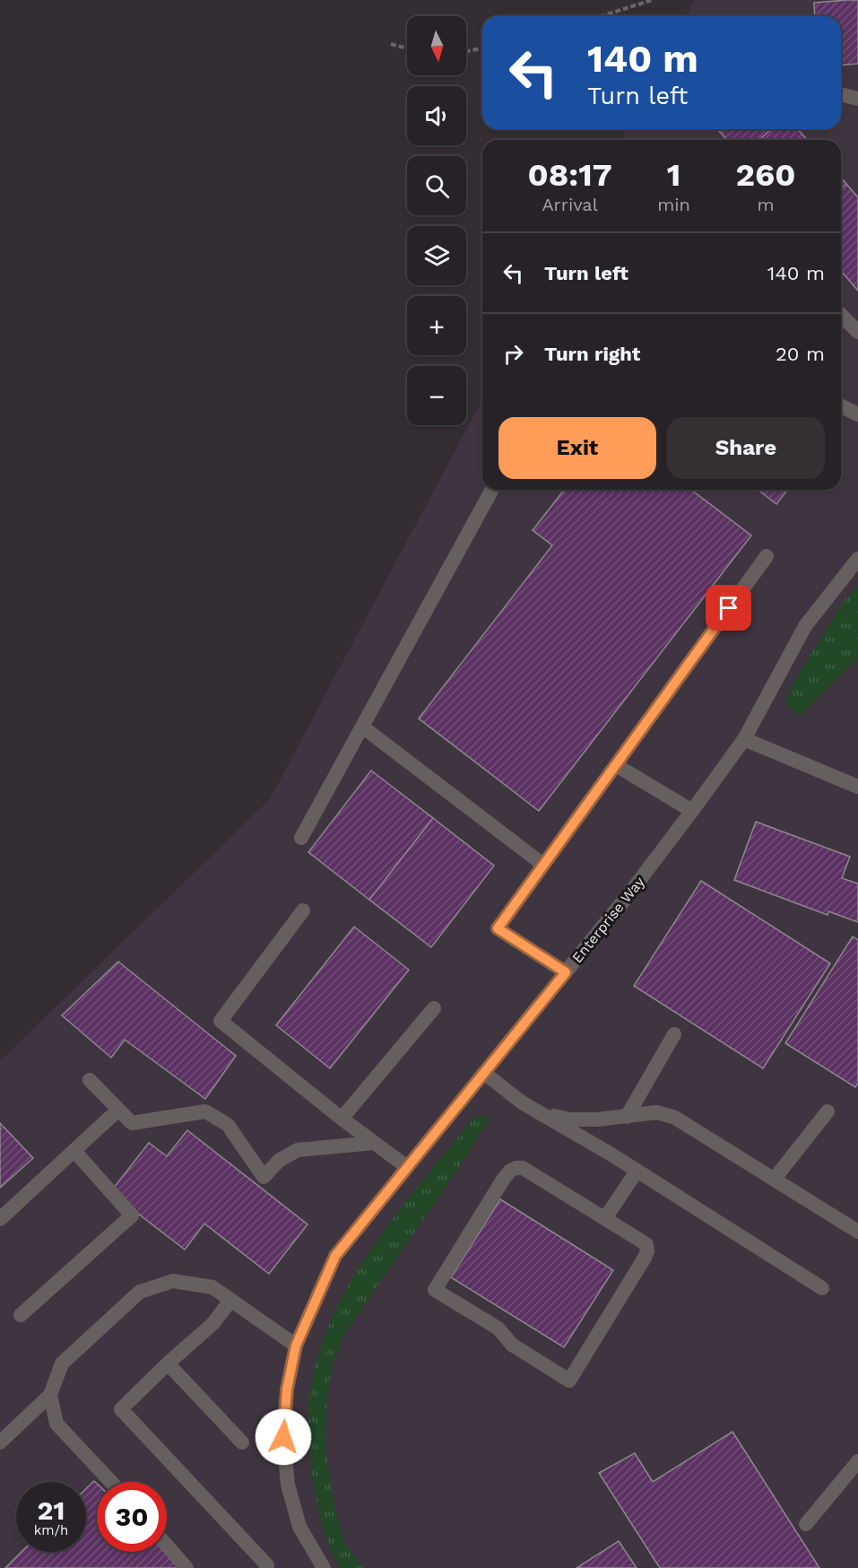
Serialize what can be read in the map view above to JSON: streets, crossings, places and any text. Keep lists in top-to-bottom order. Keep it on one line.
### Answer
{"streets":{"street":["Enterprise Way"]},"north":"bottom","page":{"map_buttons":["+","−"],"turn":["140 m","Turn left"],"eta":["08:17","Arrival","1","min","260","m"],"list":[{"name":"Turn left","value":"140 m"},{"name":"Turn right","value":"20 m"}],"buttons":["Exit","Share"],"speed":"21 km/h","limit":"30"}}
